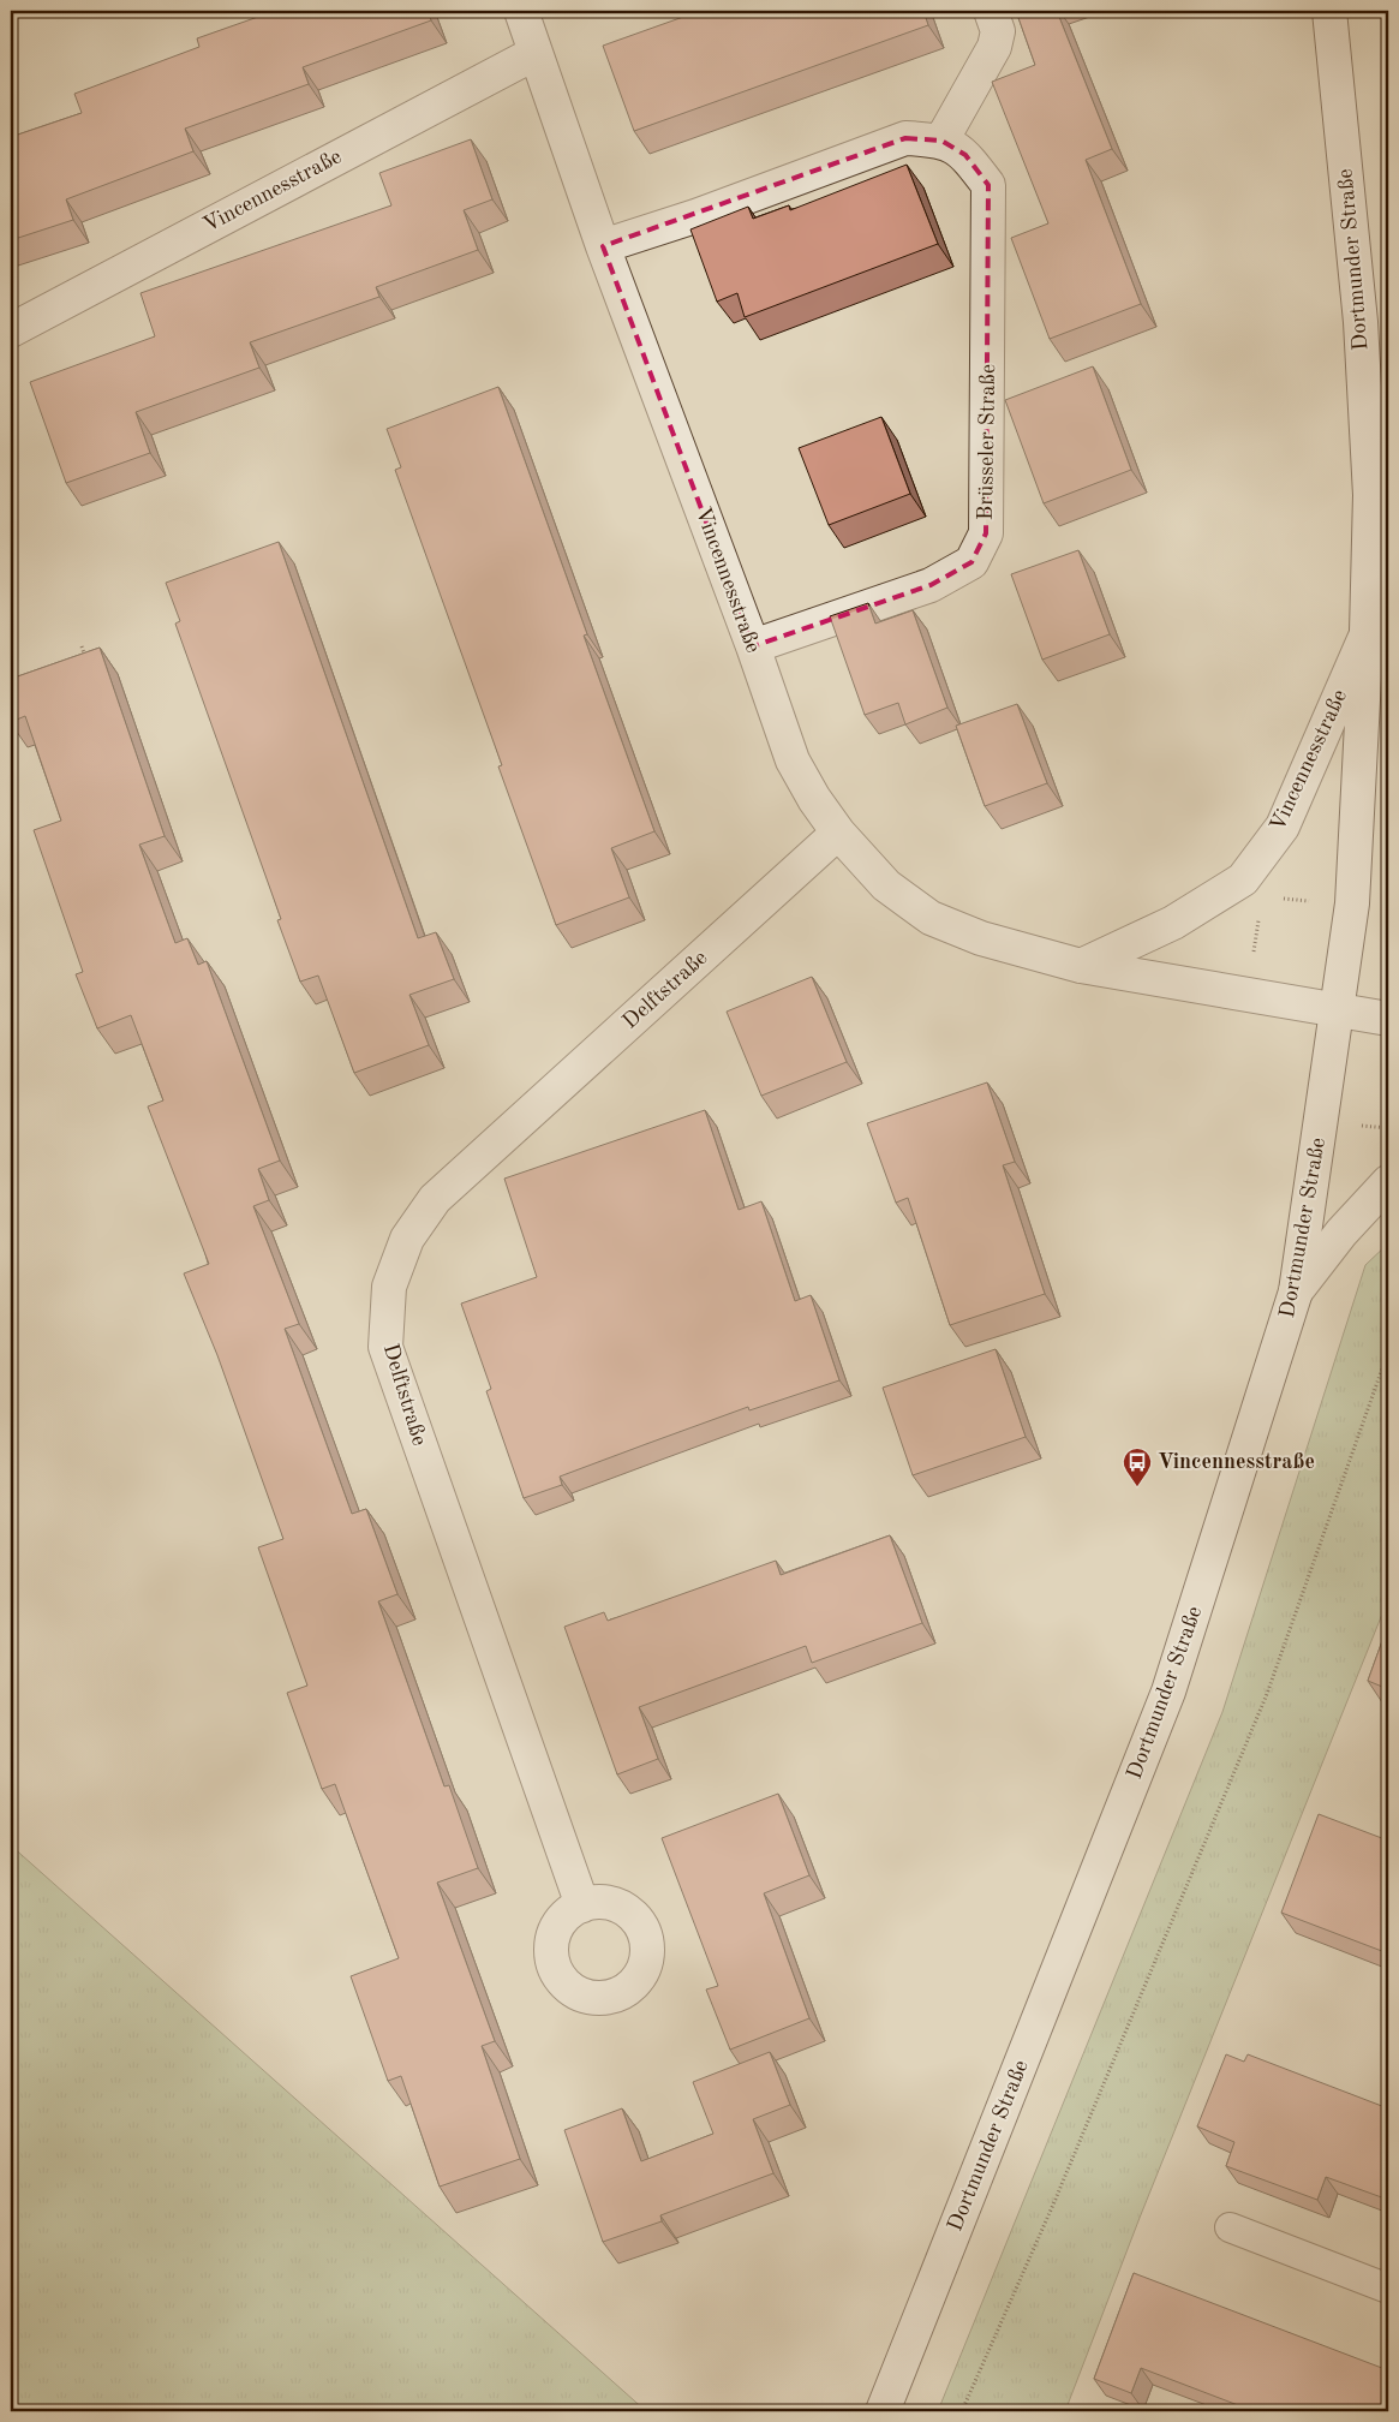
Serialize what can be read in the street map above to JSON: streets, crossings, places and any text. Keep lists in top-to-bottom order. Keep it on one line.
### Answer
{"streets":{"street":["Vincennesstraße","Dortmunder Straße","Brüsseler Straße","Delftstraße"]},"crossings":[["Vincennesstraße","Dortmunder Straße"],["Vincennesstraße","Brüsseler Straße"],["Vincennesstraße","Delftstraße"]],"places":{"bus stop":["Vincennesstraße"]}}
